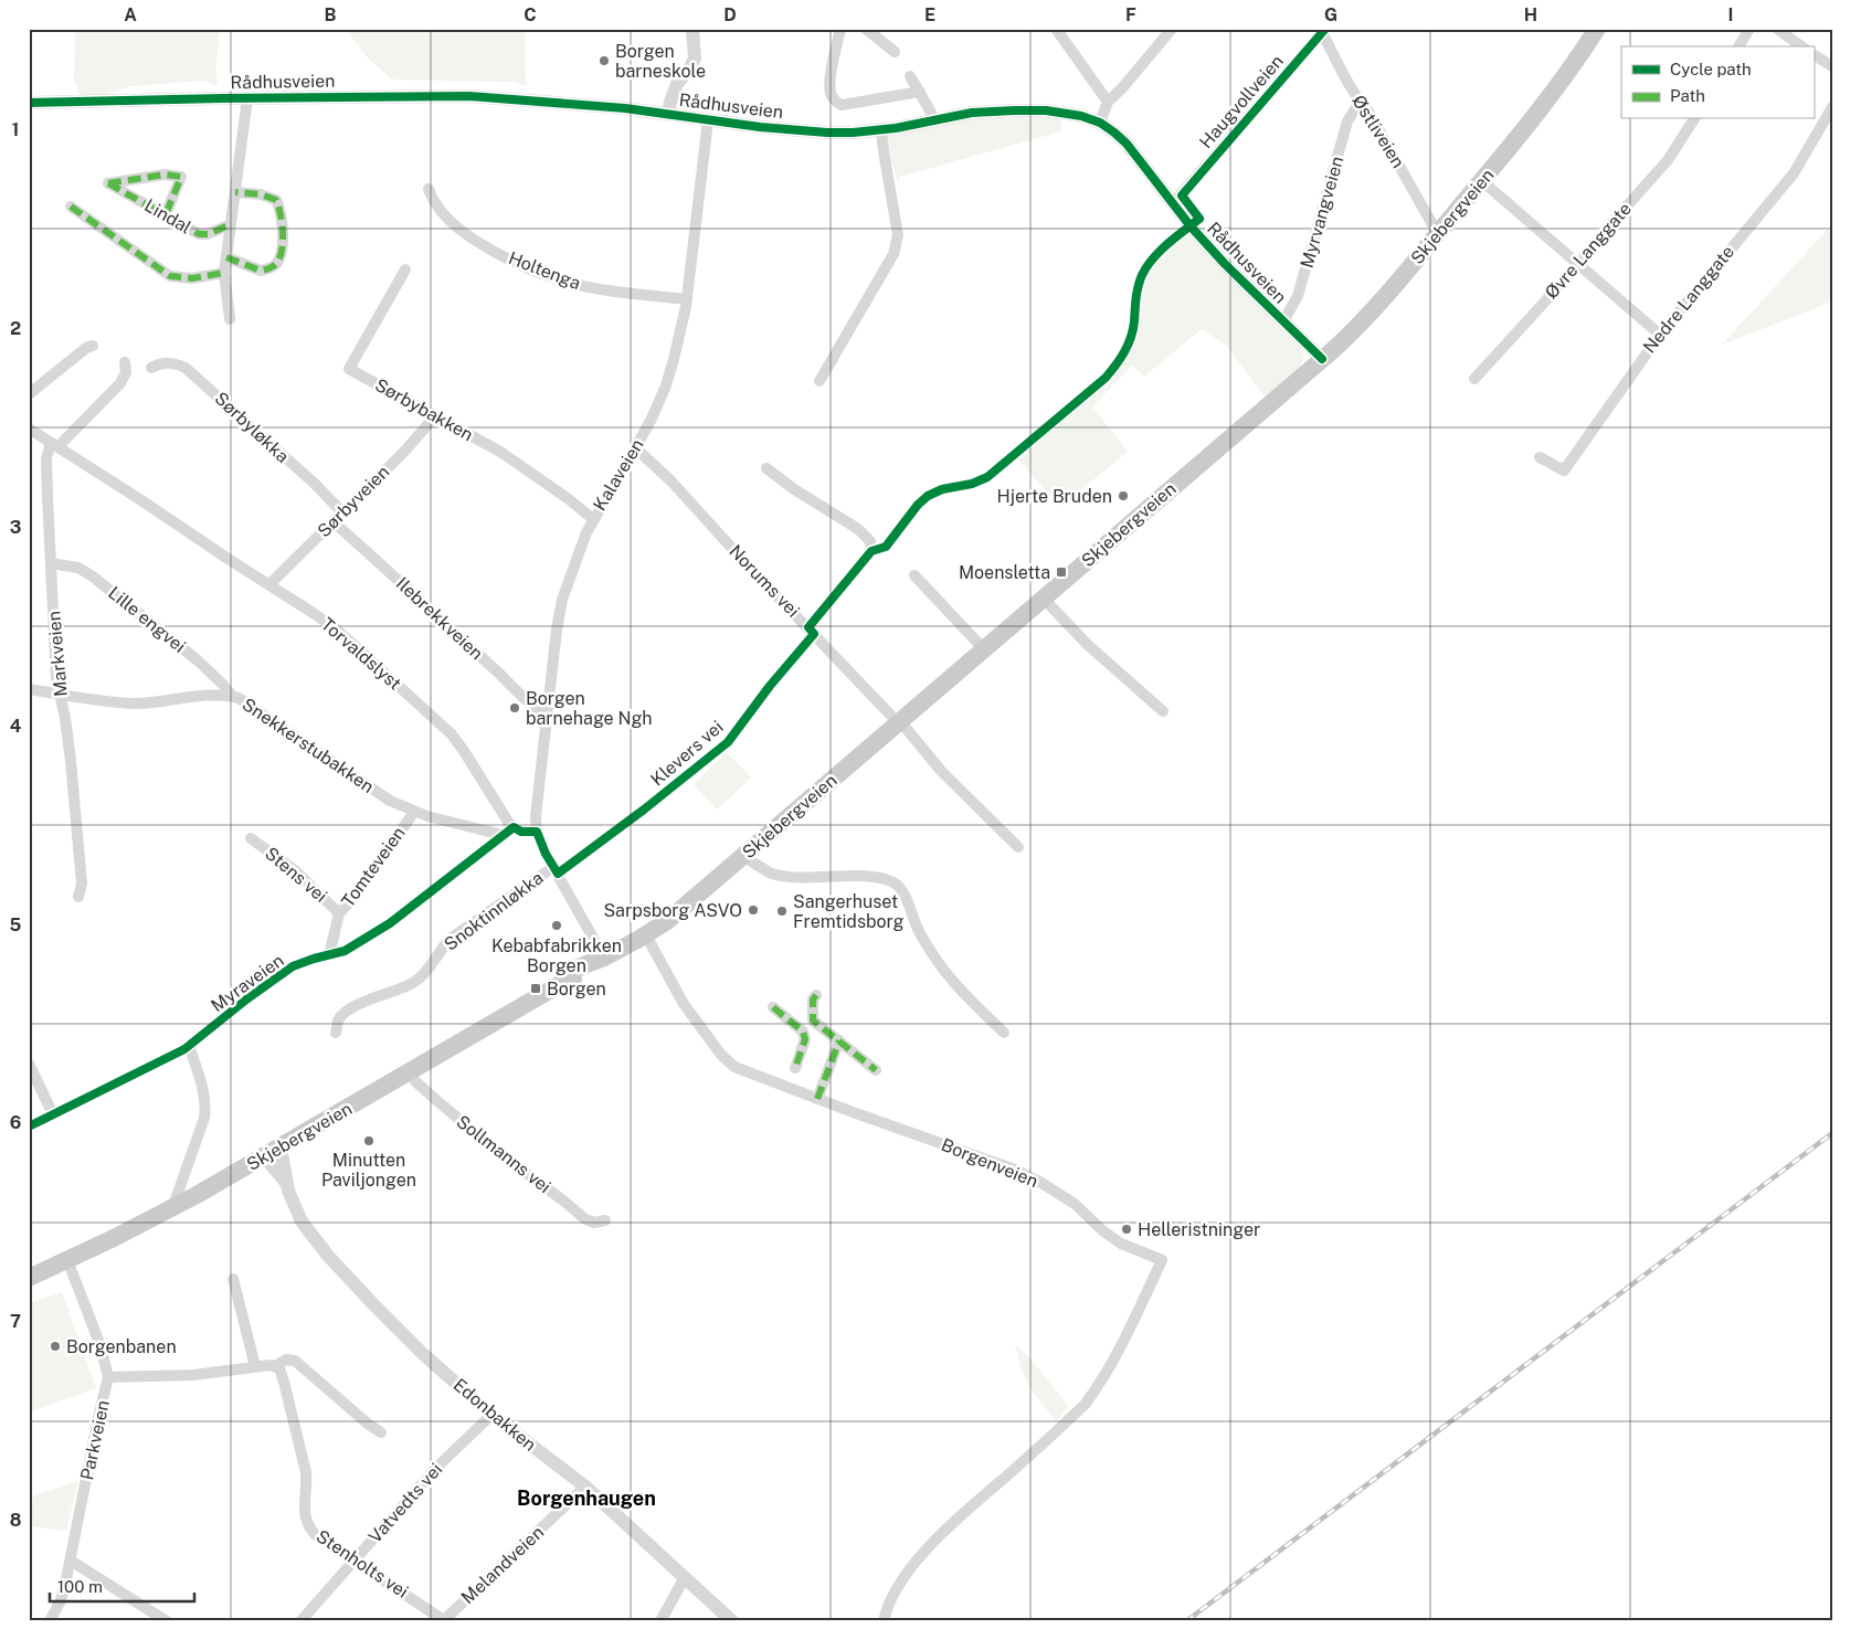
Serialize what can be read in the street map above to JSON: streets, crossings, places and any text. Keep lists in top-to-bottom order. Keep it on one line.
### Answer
{"streets":{"main road":["Skjebergveien"],"street":["Rådhusveien","Haugvollveien","Østliveien","Myrvangveien","Lindal","Øvre Langgate","Holtenga","Nedre Langgate","Sørbybakken","Sørbyløkka","Kalaveien","Sørbyveien","Norums vei","Ilebrekkveien","Lille engvei","Markveien","Torvaldslyst","Snekkerstubakken","Klevers vei","Tomteveien","Stens vei","Snoktinnløkka","Myraveien","Sollmanns vei","Borgenveien","Edonbakken","Parkveien","Vatvedts vei","Stenholts vei","Melandveien"]},"crossings":[["Rådhusveien","Haugvollveien"],["Rådhusveien","Myrvangveien"],["Rådhusveien","Skjebergveien"],["Rådhusveien","Kalaveien"],["Haugvollveien","Østliveien"],["Østliveien","Myrvangveien"],["Østliveien","Skjebergveien"],["Skjebergveien","Norums vei"],["Skjebergveien","Sollmanns vei"],["Skjebergveien","Borgenveien"],["Skjebergveien","Edonbakken"],["Skjebergveien","Parkveien"],["Holtenga","Kalaveien"],["Sørbybakken","Kalaveien"],["Sørbybakken","Sørbyveien"],["Sørbyløkka","Sørbyveien"],["Kalaveien","Norums vei"],["Kalaveien","Ilebrekkveien"],["Sørbyveien","Ilebrekkveien"],["Sørbyveien","Torvaldslyst"],["Norums vei","Klevers vei"],["Lille engvei","Markveien"],["Lille engvei","Snekkerstubakken"],["Markveien","Torvaldslyst"],["Markveien","Snekkerstubakken"],["Snekkerstubakken","Tomteveien"],["Snekkerstubakken","Myraveien"],["Klevers vei","Snoktinnløkka"],["Tomteveien","Stens vei"],["Tomteveien","Myraveien"],["Edonbakken","Vatvedts vei"],["Edonbakken","Melandveien"],["Vatvedts vei","Stenholts vei"],["Stenholts vei","Melandveien"]],"districts":["Borgenhaugen"],"places":{"other":["Borgen barneskole","Hjerte Bruden","Borgen barnehage Ngh","Sarpsborg ASVO","Sangerhuset Fremtidsborg","Kebabfabrikken Borgen","Minutten Paviljongen","Helleristninger","Borgenbanen"],"transit":["Moensletta","Borgen"]},"legend":["Cycle path","Path"],"scale_bar":"100 m","grid":{"columns":["A","B","C","D","E","F","G","H","I"],"rows":["1","2","3","4","5","6","7","8"]}}
